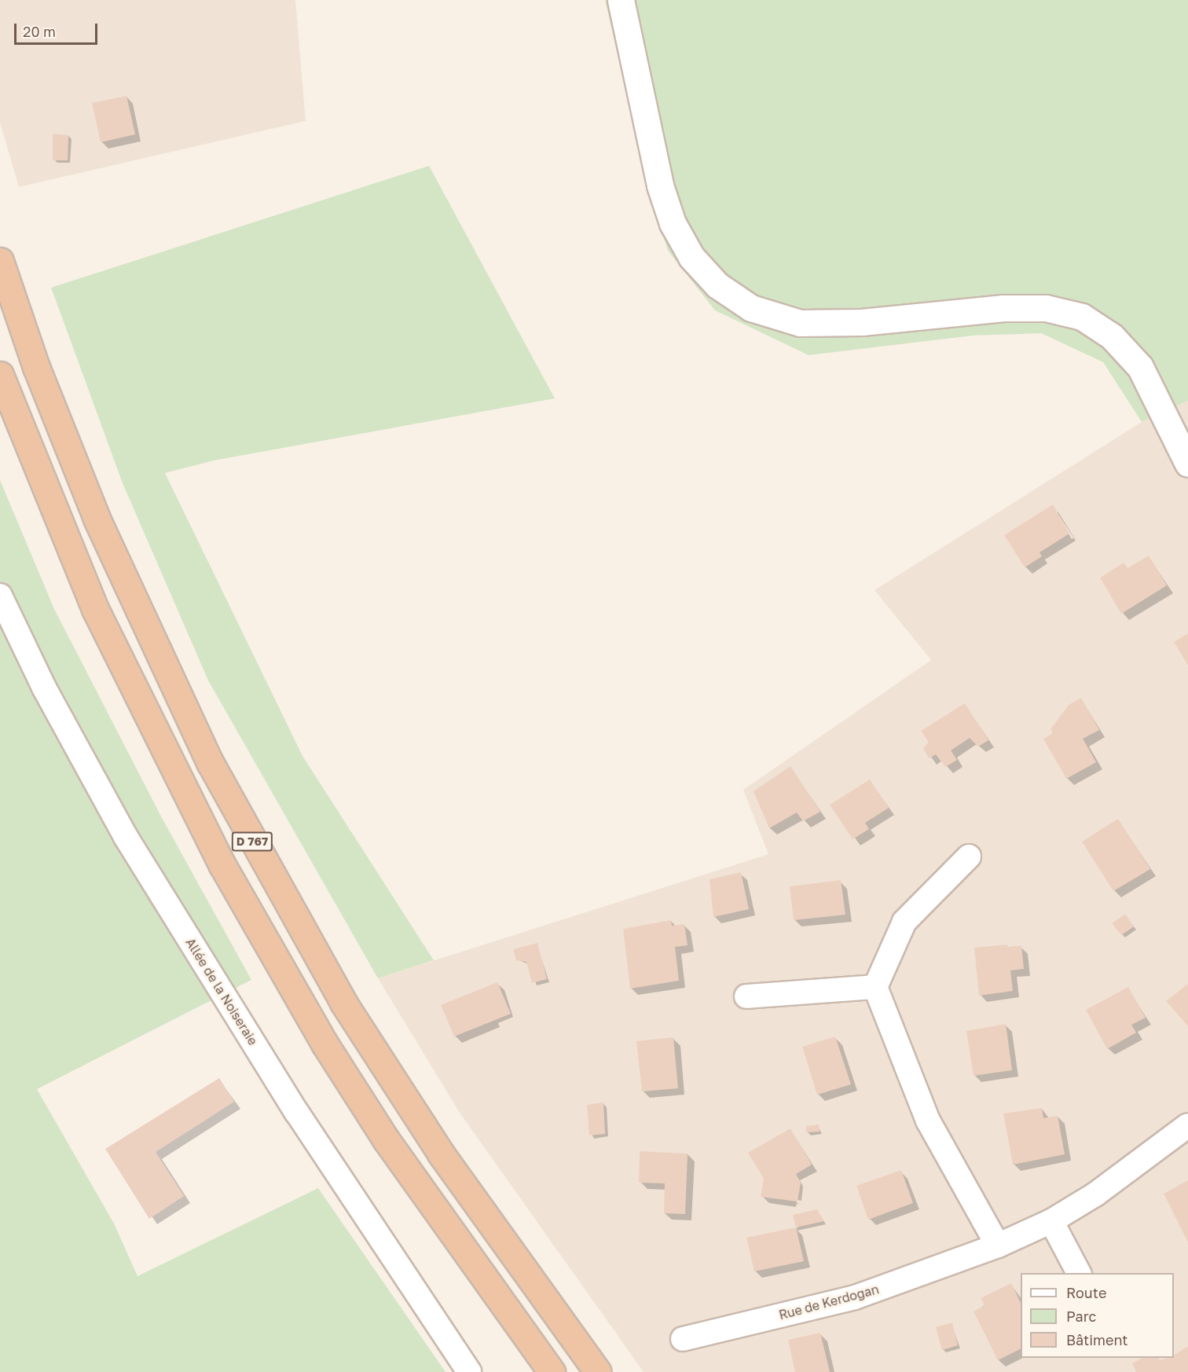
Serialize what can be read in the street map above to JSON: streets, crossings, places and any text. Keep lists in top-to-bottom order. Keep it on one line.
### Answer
{"streets":{"highway":["D 767"],"street":["Allée de la Noiseraie","Rue de Kerdogan"]},"legend":["Route","Parc","Bâtiment"],"scale_bar":"20 m"}
